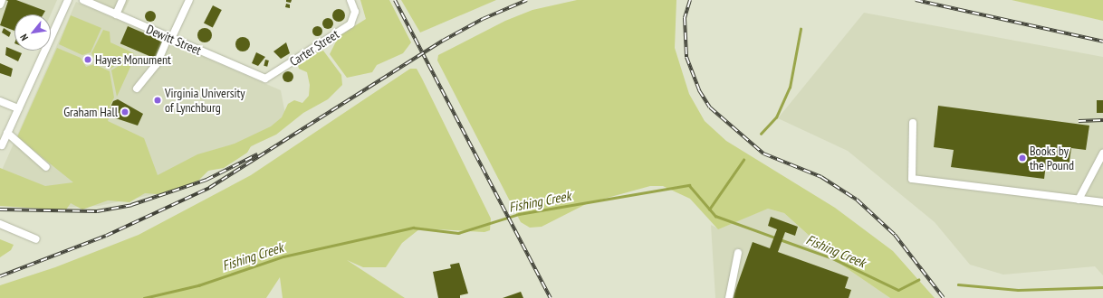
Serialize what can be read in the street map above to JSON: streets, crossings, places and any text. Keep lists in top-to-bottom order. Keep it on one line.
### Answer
{"streets":{"street":["Dewitt Street","Carter Street"]},"crossings":[["Dewitt Street","Carter Street"]],"water":["Fishing Creek"],"places":["Hayes Monument","Virginia University of Lynchburg","Graham Hall","Books by the Pound"],"north":"bottom left"}
